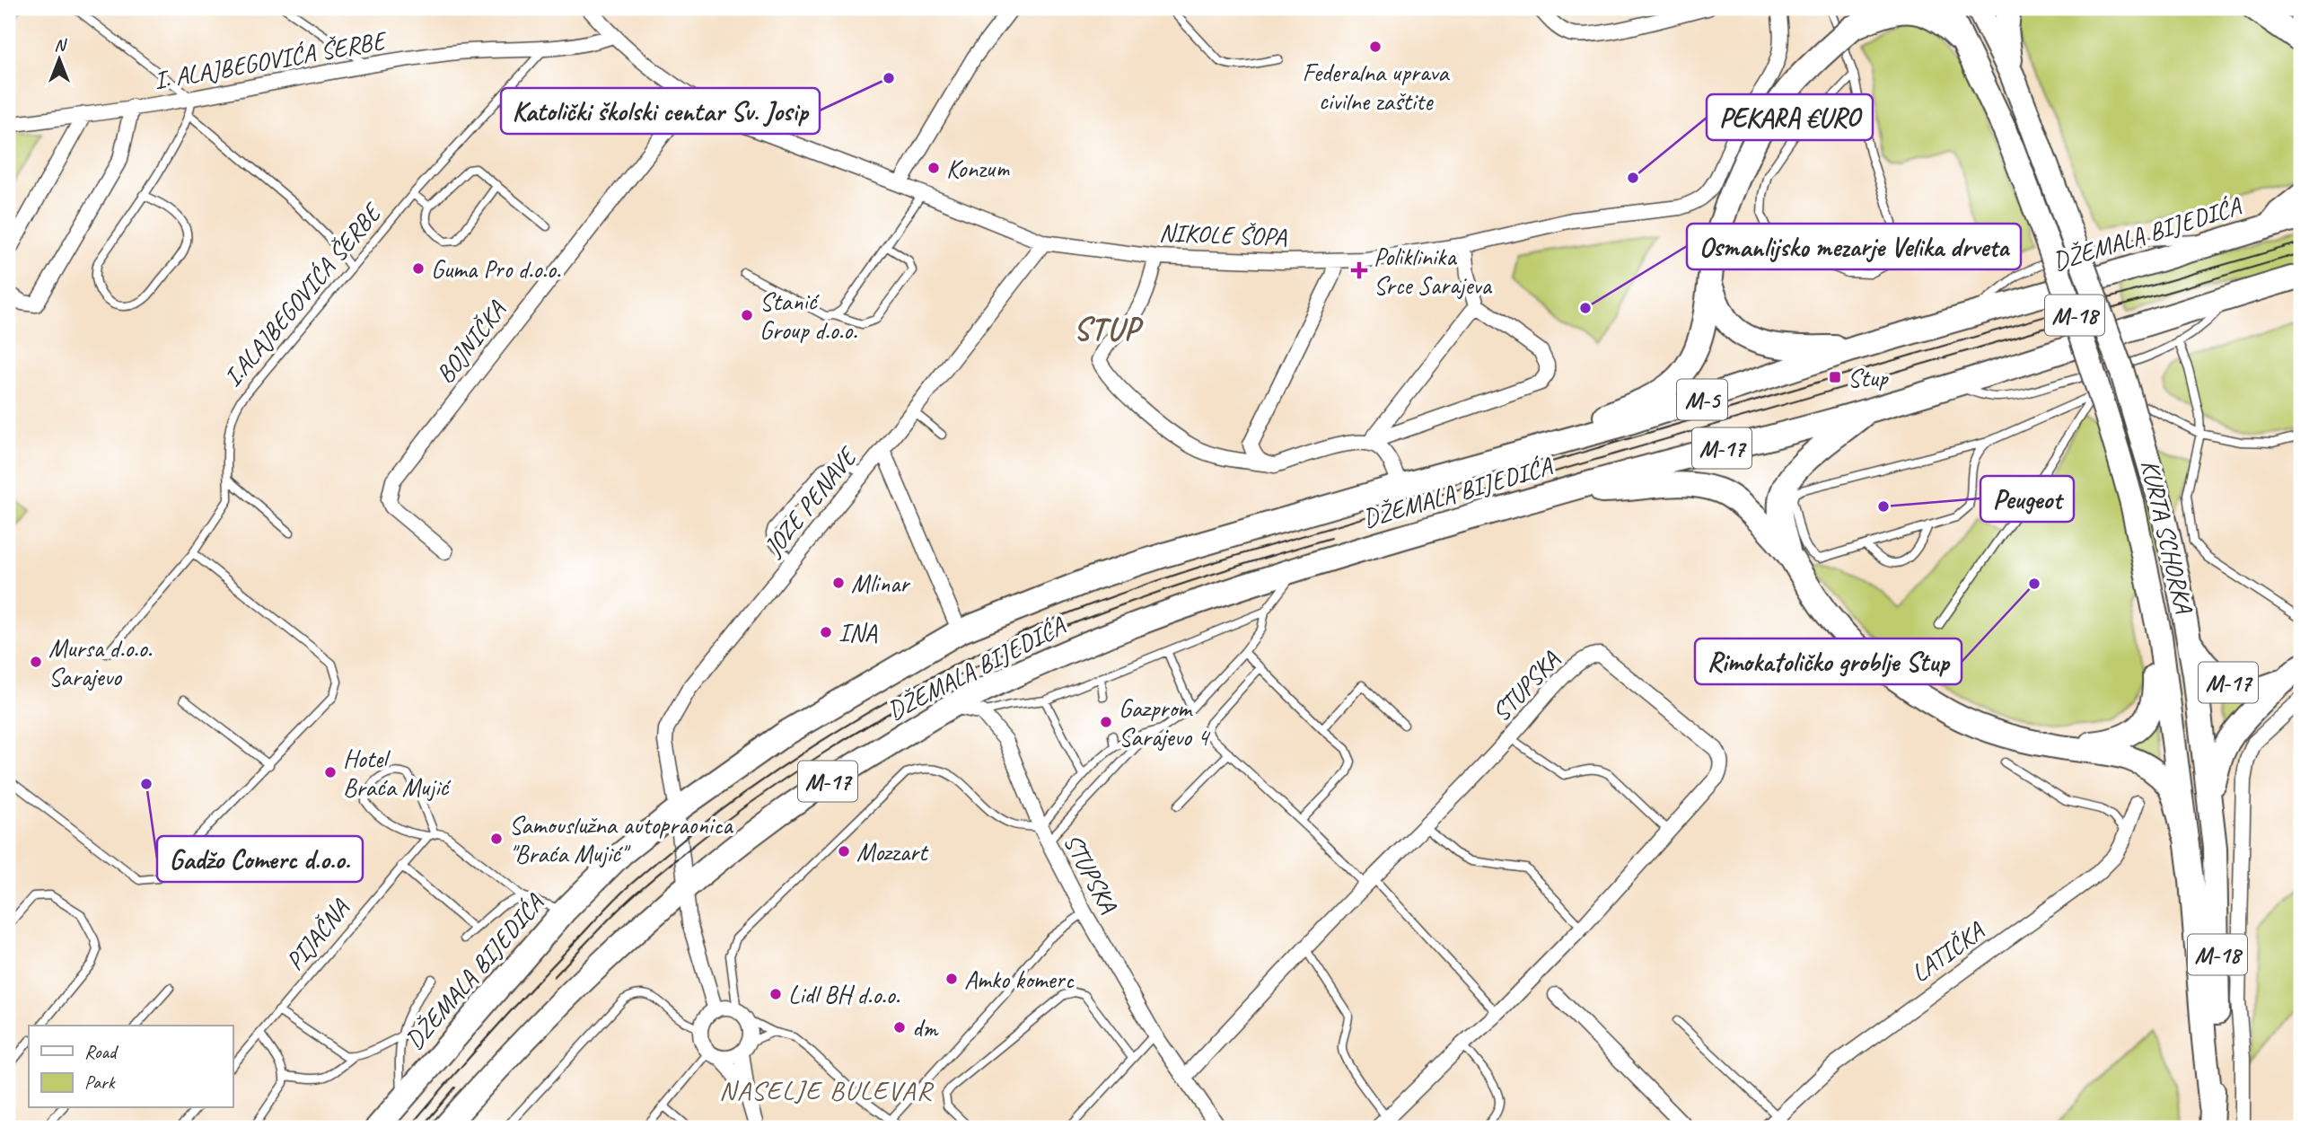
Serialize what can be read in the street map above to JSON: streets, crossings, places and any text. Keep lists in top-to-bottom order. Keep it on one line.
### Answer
{"streets":{"main road":["DŽEMALA BIJEDIĆA","M-18","M-5","M-17","KURTA SCHORKA"],"street":["I. ALAJBEGOVIĆA ŠERBE","NIKOLE ŠOPA","BOJNIČKA","JOZE PENAVE","STUPSKA","LATIČKA"],"lane":["I.ALAJBEGOVIĆA ŠERBE","PIJAČNA"]},"crossings":[["I. ALAJBEGOVIĆA ŠERBE","NIKOLE ŠOPA"],["I. ALAJBEGOVIĆA ŠERBE","I.ALAJBEGOVIĆA ŠERBE"],["DŽEMALA BIJEDIĆA","M-17"],["DŽEMALA BIJEDIĆA","JOZE PENAVE"],["NIKOLE ŠOPA","BOJNIČKA"],["NIKOLE ŠOPA","JOZE PENAVE"],["M-17","KURTA SCHORKA"]],"districts":["STUP","NASELJE BULEVAR"],"places":{"other":["Federalna uprava civilne zaštite","Katolički školski centar Sv. Josip","Konzum","PEKARA €URO","Guma Pro d.o.o.","Osmanlijsko mezarje Velika drveta","Stanić Group d.o.o.","Peugeot","Mlinar","Rimokatoličko groblje Stup","INA","Mursa d.o.o. Sarajevo","Gazprom Sarajevo 4","Hotel Braća Mujić","Gadžo Comerc d.o.o.","Samouslužna autopraonica \"Braća Mujić\"","Mozzart","Amko komerc","Lidl BH d.o.o.","dm"],"health":["Poliklinika Srce Sarajeva"],"transit":["Stup"]},"legend":["Road","Park"],"north":"top"}
